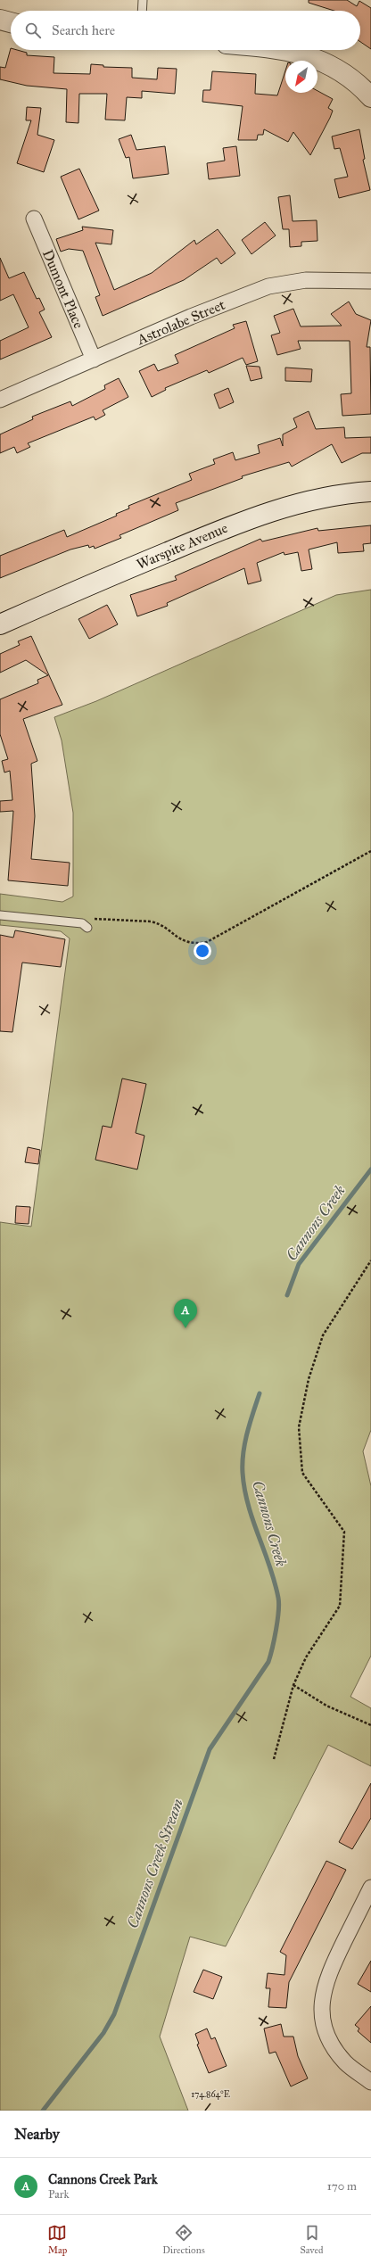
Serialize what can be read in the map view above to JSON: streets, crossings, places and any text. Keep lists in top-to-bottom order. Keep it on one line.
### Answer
{"streets":{"main road":["Warspite Avenue"],"street":["Dumont Place","Astrolabe Street"]},"crossings":[["Dumont Place","Astrolabe Street"]],"water":["Cannons Creek","Cannons Creek Stream"],"north":"bottom left","page":{"search":"Search here","pins":"A","heading":"Nearby","list":[{"mark":"A","name":"Cannons Creek Park","note":"Park","value":"170 m"}],"nav":["Map","Directions","Saved"]},"coordinates":["174.864°E"]}
